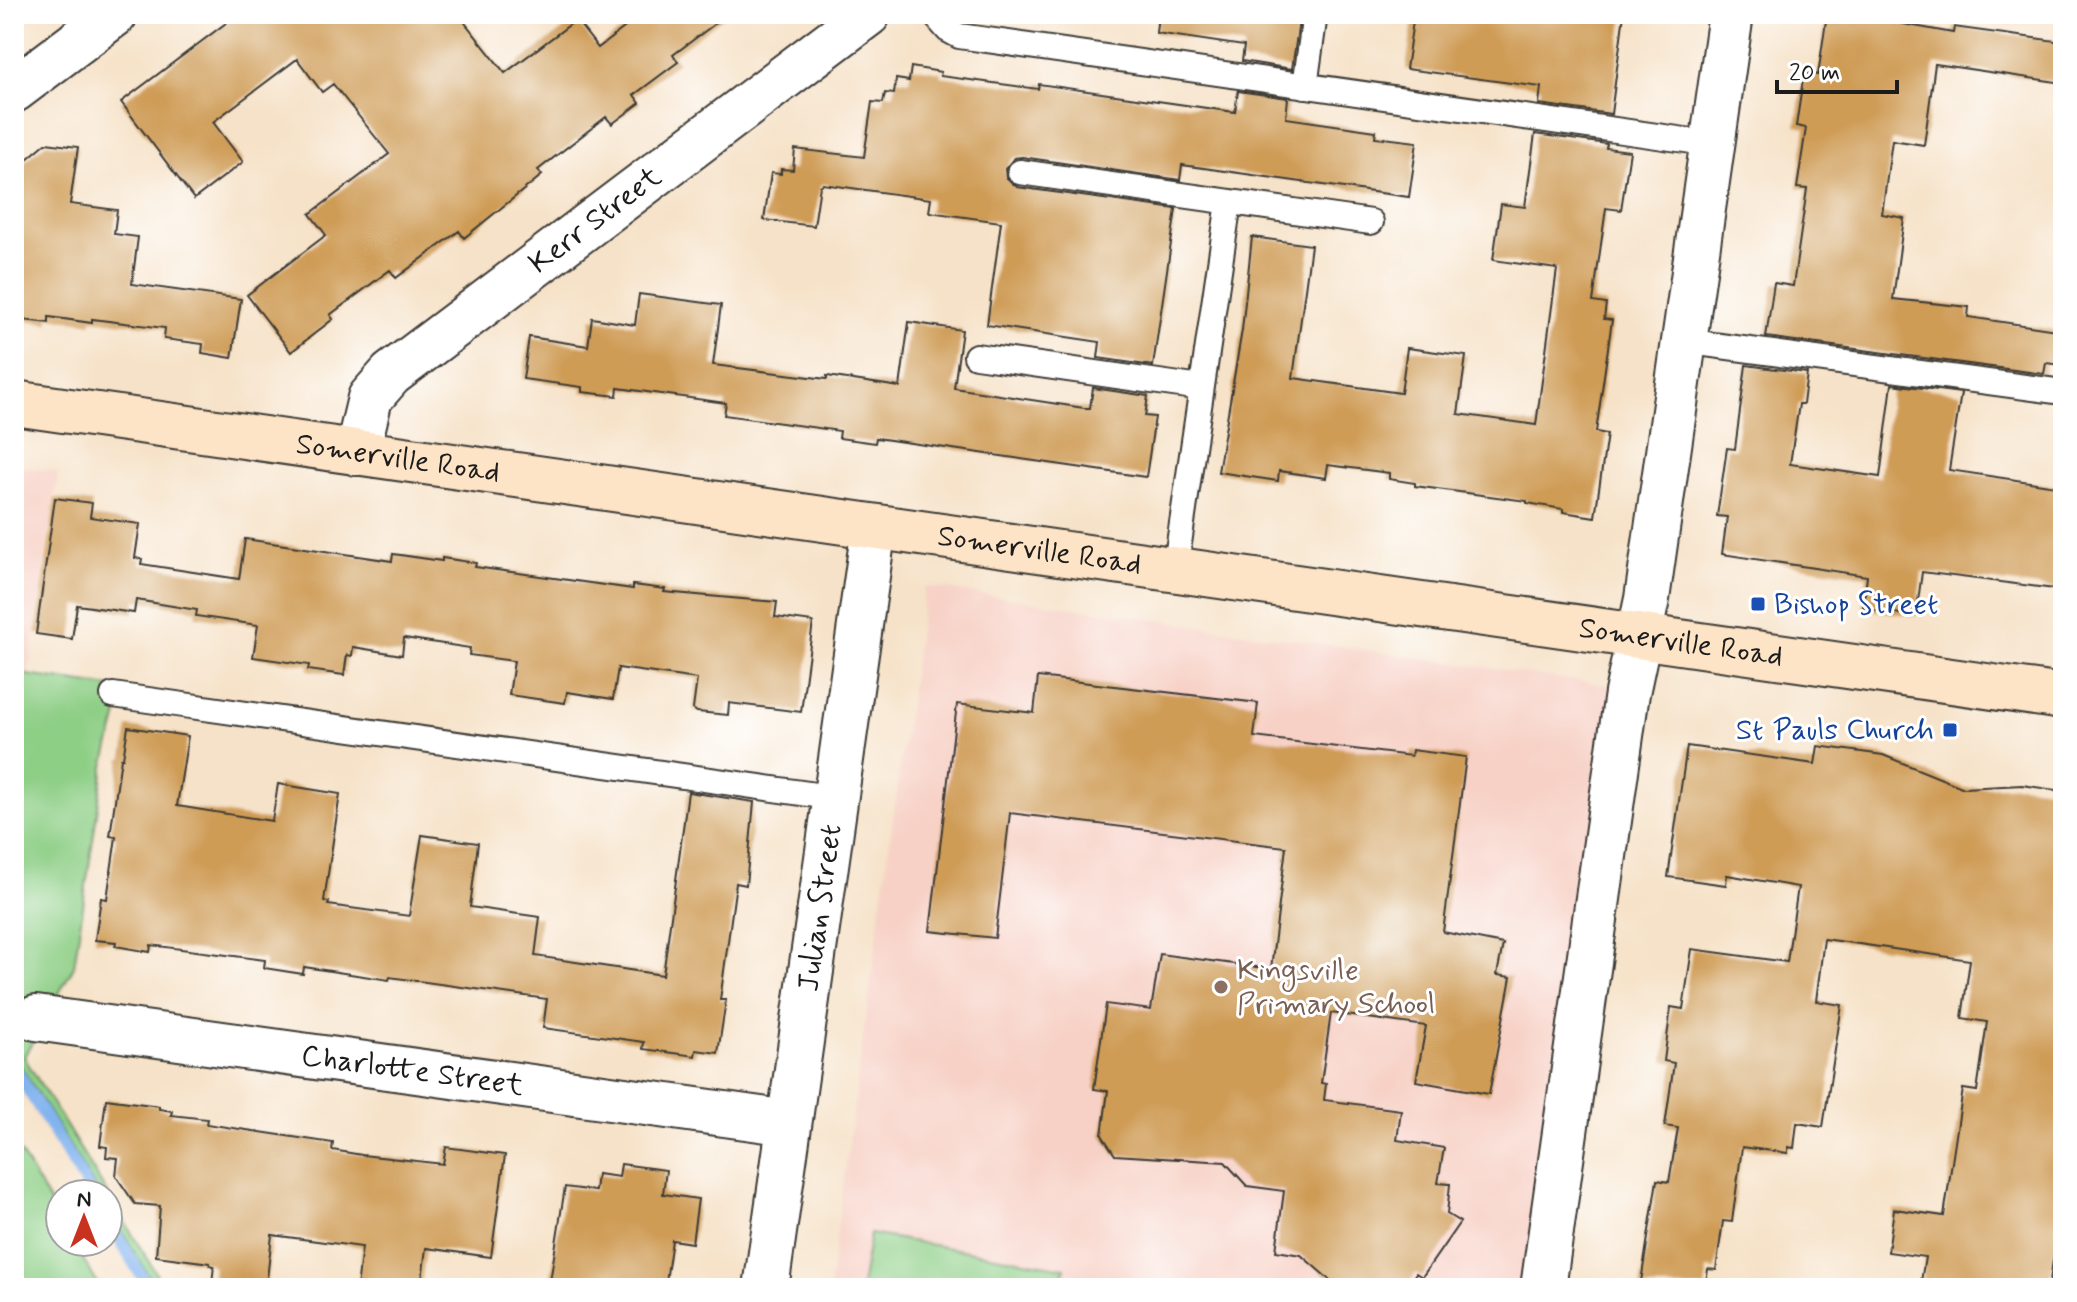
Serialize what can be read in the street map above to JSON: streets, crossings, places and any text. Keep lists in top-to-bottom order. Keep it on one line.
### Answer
{"streets":{"main road":["Somerville Road"],"street":["Kerr Street","Julian Street","Charlotte Street"]},"crossings":[["Kerr Street","Somerville Road"],["Somerville Road","Julian Street"],["Julian Street","Charlotte Street"]],"places":{"transit":["Bishop Street","St Pauls Church"],"other":["Kingsville Primary School"]},"scale_bar":"20 m","north":"top"}
